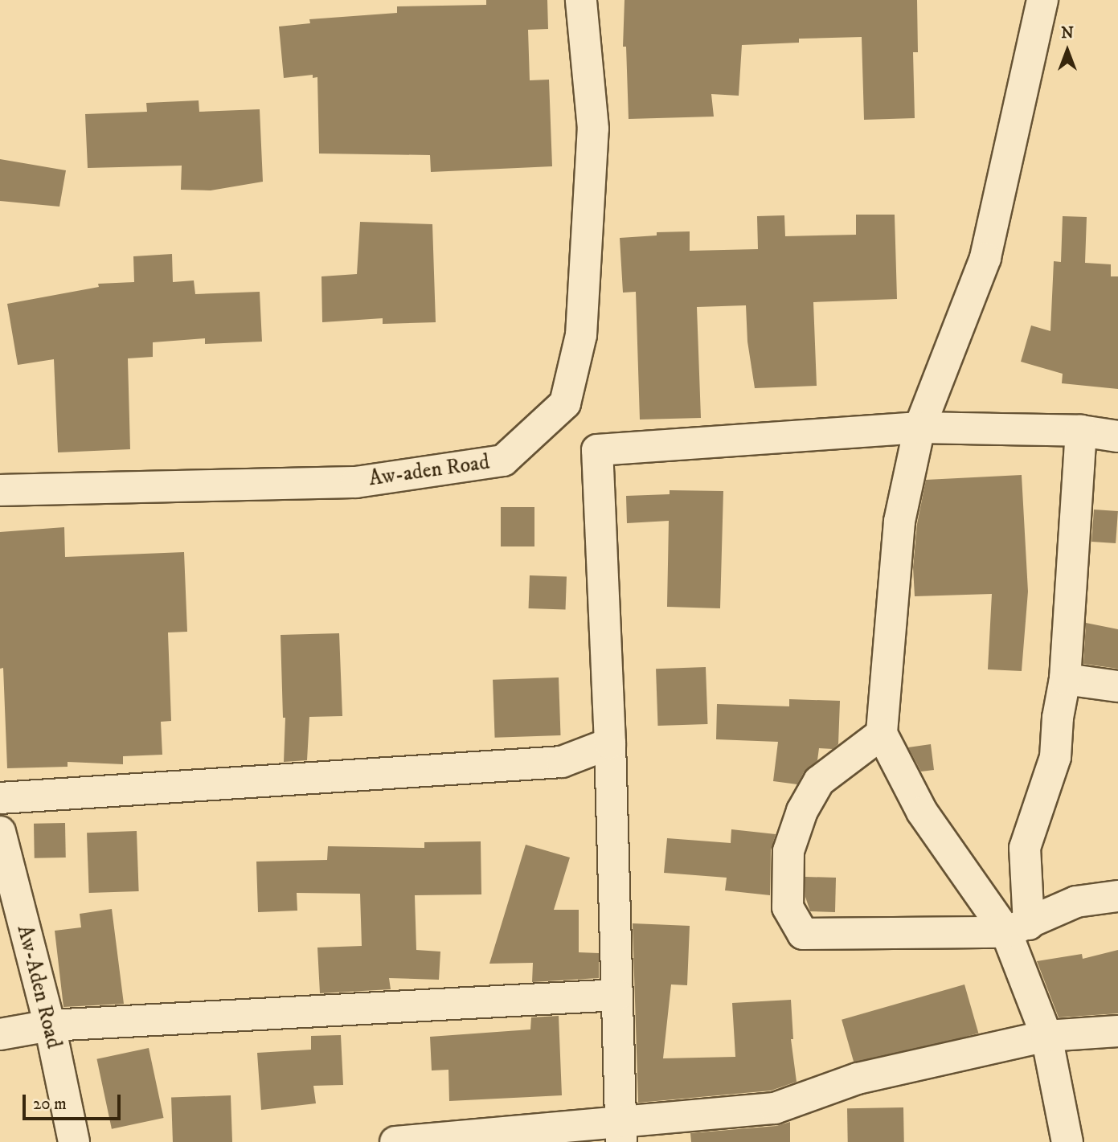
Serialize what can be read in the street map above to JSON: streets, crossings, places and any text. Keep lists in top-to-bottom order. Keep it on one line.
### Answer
{"streets":{"street":["Aw-aden Road","Aw-Aden Road"]},"scale_bar":"20 m","north":"top"}
